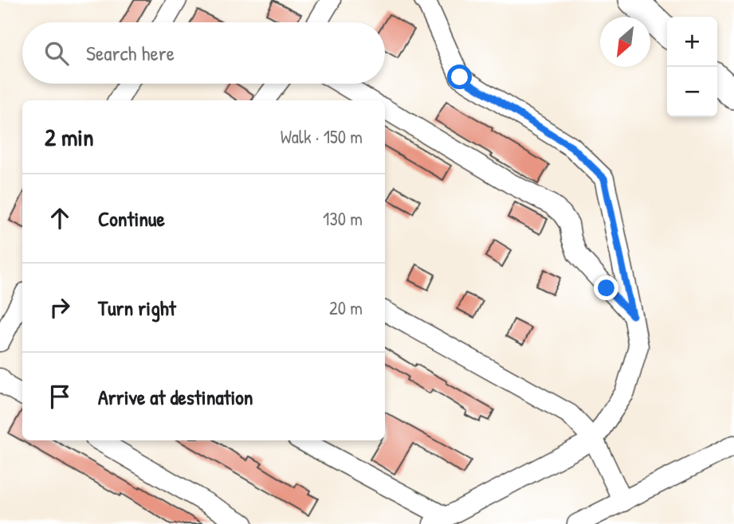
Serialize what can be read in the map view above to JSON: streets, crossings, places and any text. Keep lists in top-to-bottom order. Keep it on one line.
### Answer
{"north":"bottom left","page":{"map_buttons":["+","−"],"search":"Search here","heading":["2 min","Walk · 150 m"],"list":[["Continue","130 m"],["Turn right","20 m"],"Arrive at destination"]}}
